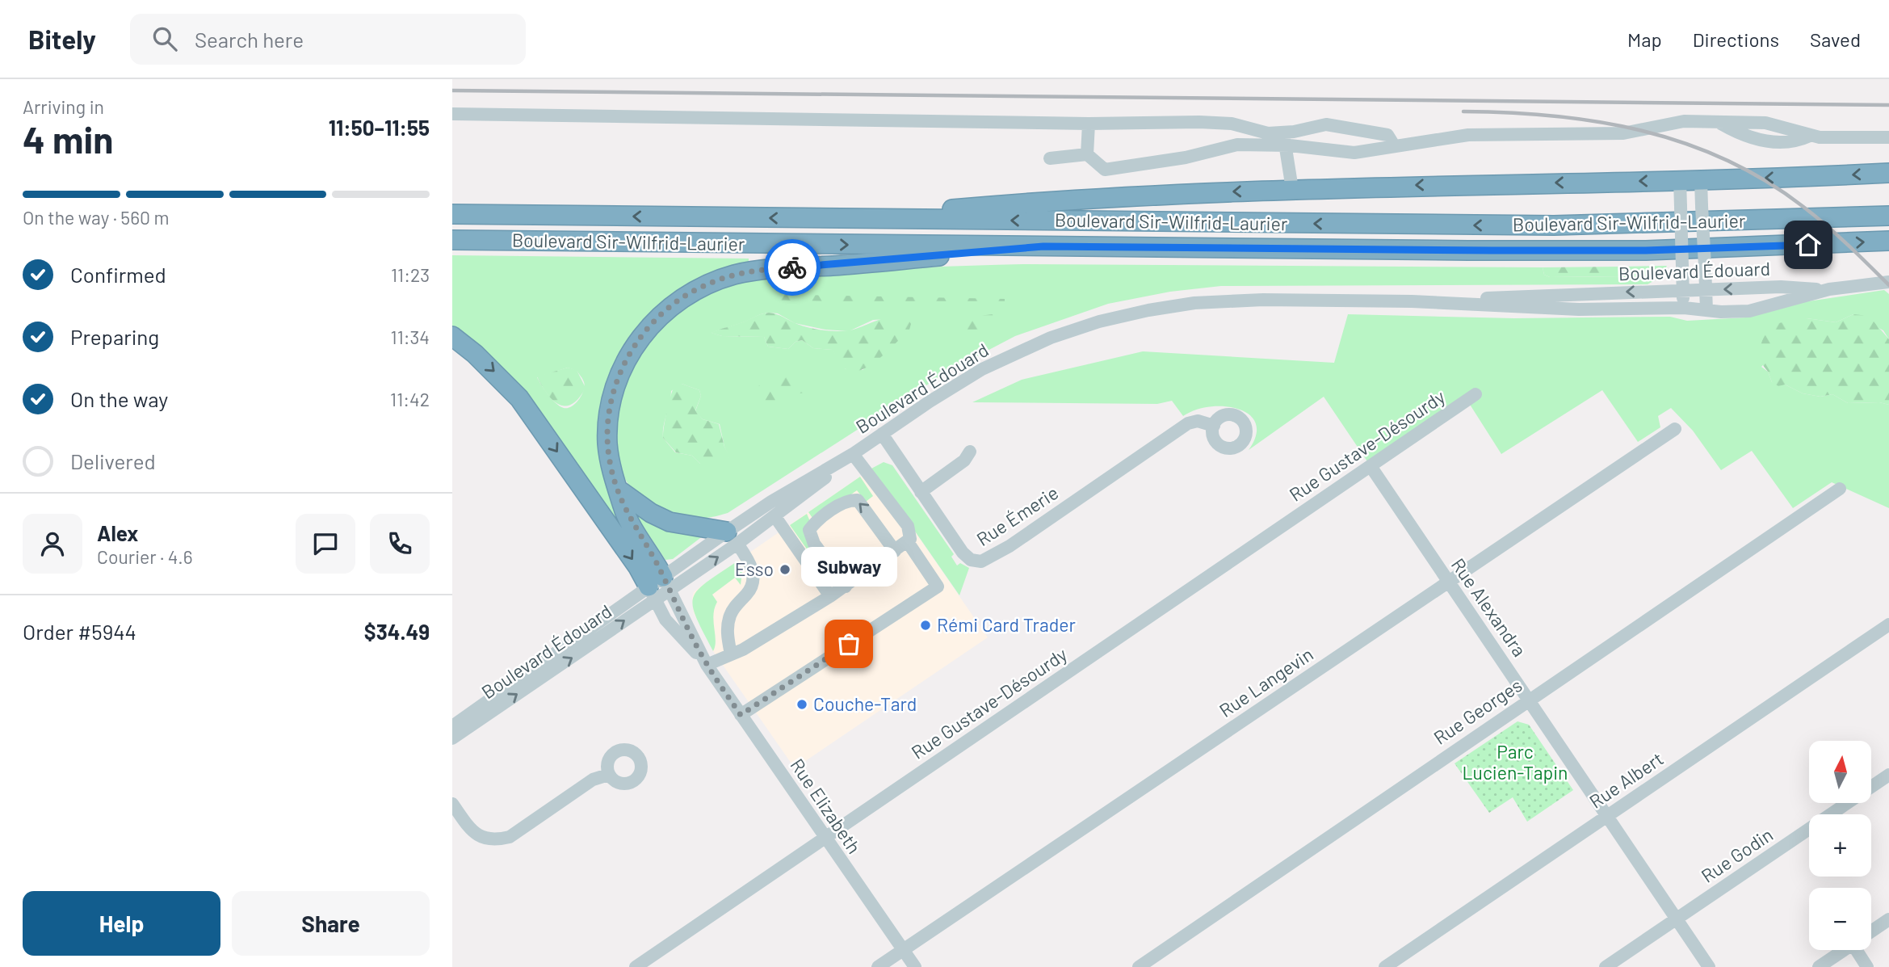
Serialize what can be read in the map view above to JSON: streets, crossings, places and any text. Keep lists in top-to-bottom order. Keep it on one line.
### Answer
{"streets":{"highway":["Boulevard Sir-Wilfrid-Laurier"],"street":["Boulevard Édouard","Rue Gustave-Désourdy","Rue Émerie","Rue Alexandra","Rue Langevin","Rue Georges","Rue Albert","Rue Elizabeth","Rue Godin"]},"crossings":[["Boulevard Édouard","Rue Émerie"],["Boulevard Édouard","Rue Elizabeth"],["Rue Gustave-Désourdy","Rue Alexandra"],["Rue Gustave-Désourdy","Rue Elizabeth"],["Rue Alexandra","Rue Langevin"],["Rue Alexandra","Rue Georges"],["Rue Alexandra","Rue Albert"],["Rue Alexandra","Rue Godin"],["Rue Langevin","Rue Elizabeth"]],"parks":["Parc Lucien-Tapin"],"places":["Esso","Rémi Card Trader","Subway","Couche-Tard"],"north":"top","page":{"header":"Bitely","search":"Search here","nav":["Map","Directions","Saved"],"heading":["4 min","Arriving in","11:50–11:55"],"panel":["Alex","Courier · 4.6","Order #5944","$34.49"],"bar":"On the way · 560 m","list":[["Confirmed","11:23"],["Preparing","11:34"],["On the way","11:42"],"Delivered"],"bubble":"Subway","map_buttons":["+","−"],"buttons":["Help","Share"]}}
